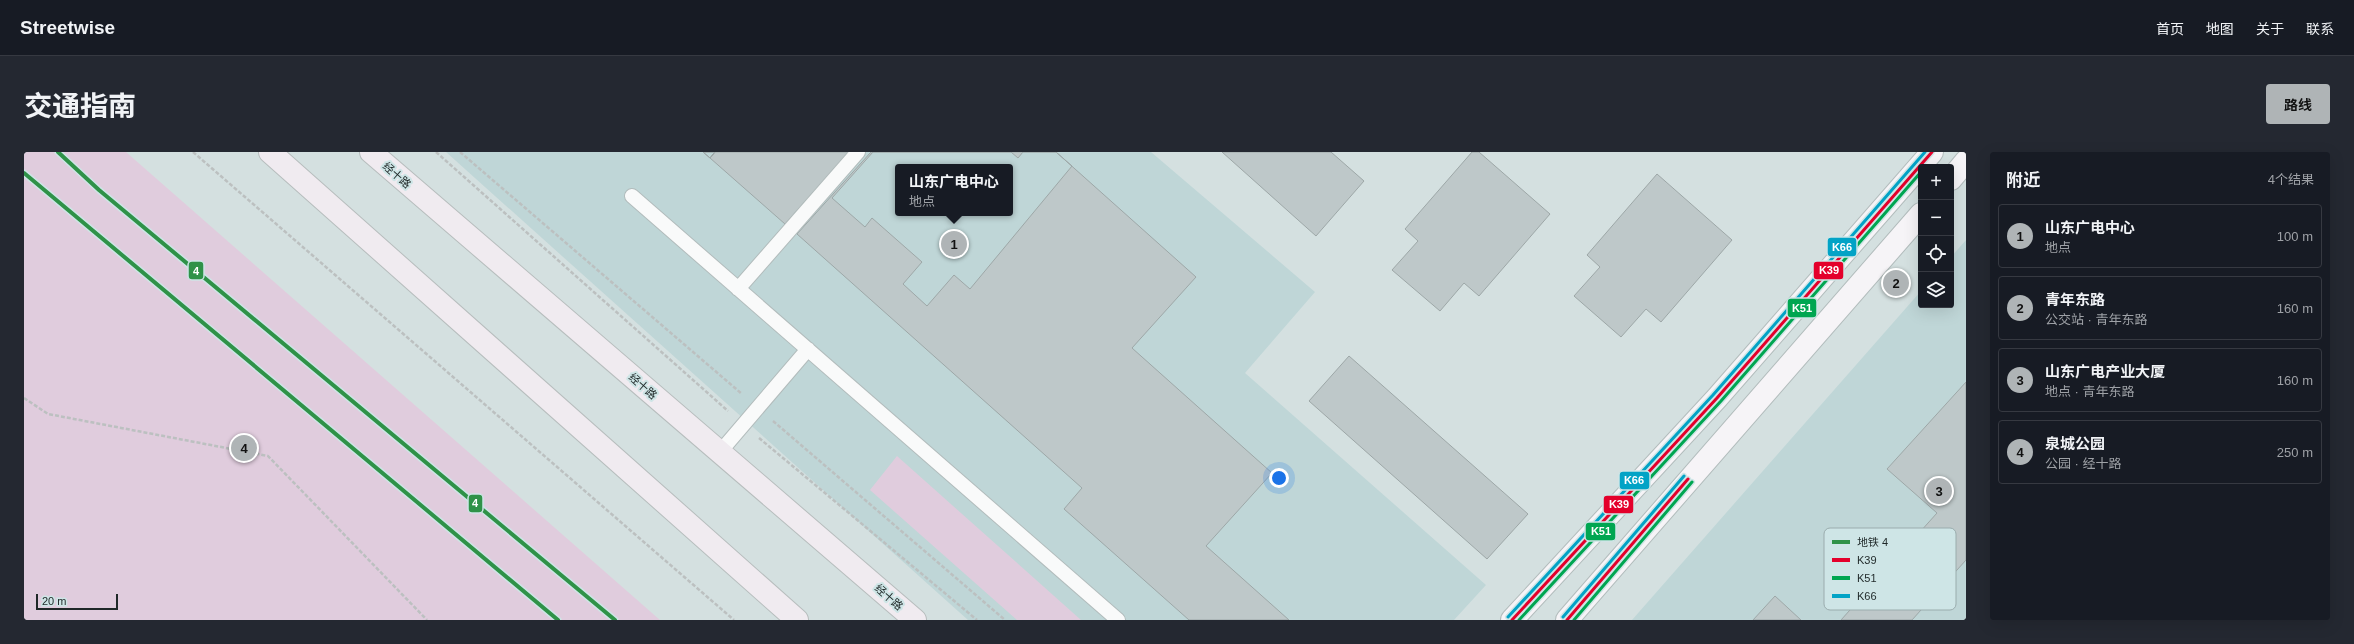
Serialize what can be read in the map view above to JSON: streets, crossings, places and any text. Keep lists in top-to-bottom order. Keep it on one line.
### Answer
{"streets":{"highway":["经十路"]},"lines":["metro line 4","transit line K39","transit line K66","transit line K51"],"legend":["地铁 4","K39","K51","K66"],"scale_bar":"20 m","page":{"header":"Streetwise","nav":["首页","地图","关于","联系"],"title":"交通指南","buttons":"路线","heading":["附近","4个结果"],"map_buttons":["+","−"],"popup":["山东广电中心","地点"],"list":[{"mark":"1","name":"山东广电中心","note":"地点","value":"100 m"},{"mark":"2","name":"青年东路","note":"公交站 · 青年东路","value":"160 m"},{"mark":"3","name":"山东广电产业大厦","note":"地点 · 青年东路","value":"160 m"},{"mark":"4","name":"泉城公园","note":"公园 · 经十路","value":"250 m"}],"pins":["1","2","4","3"],"scale":"20 m"}}
